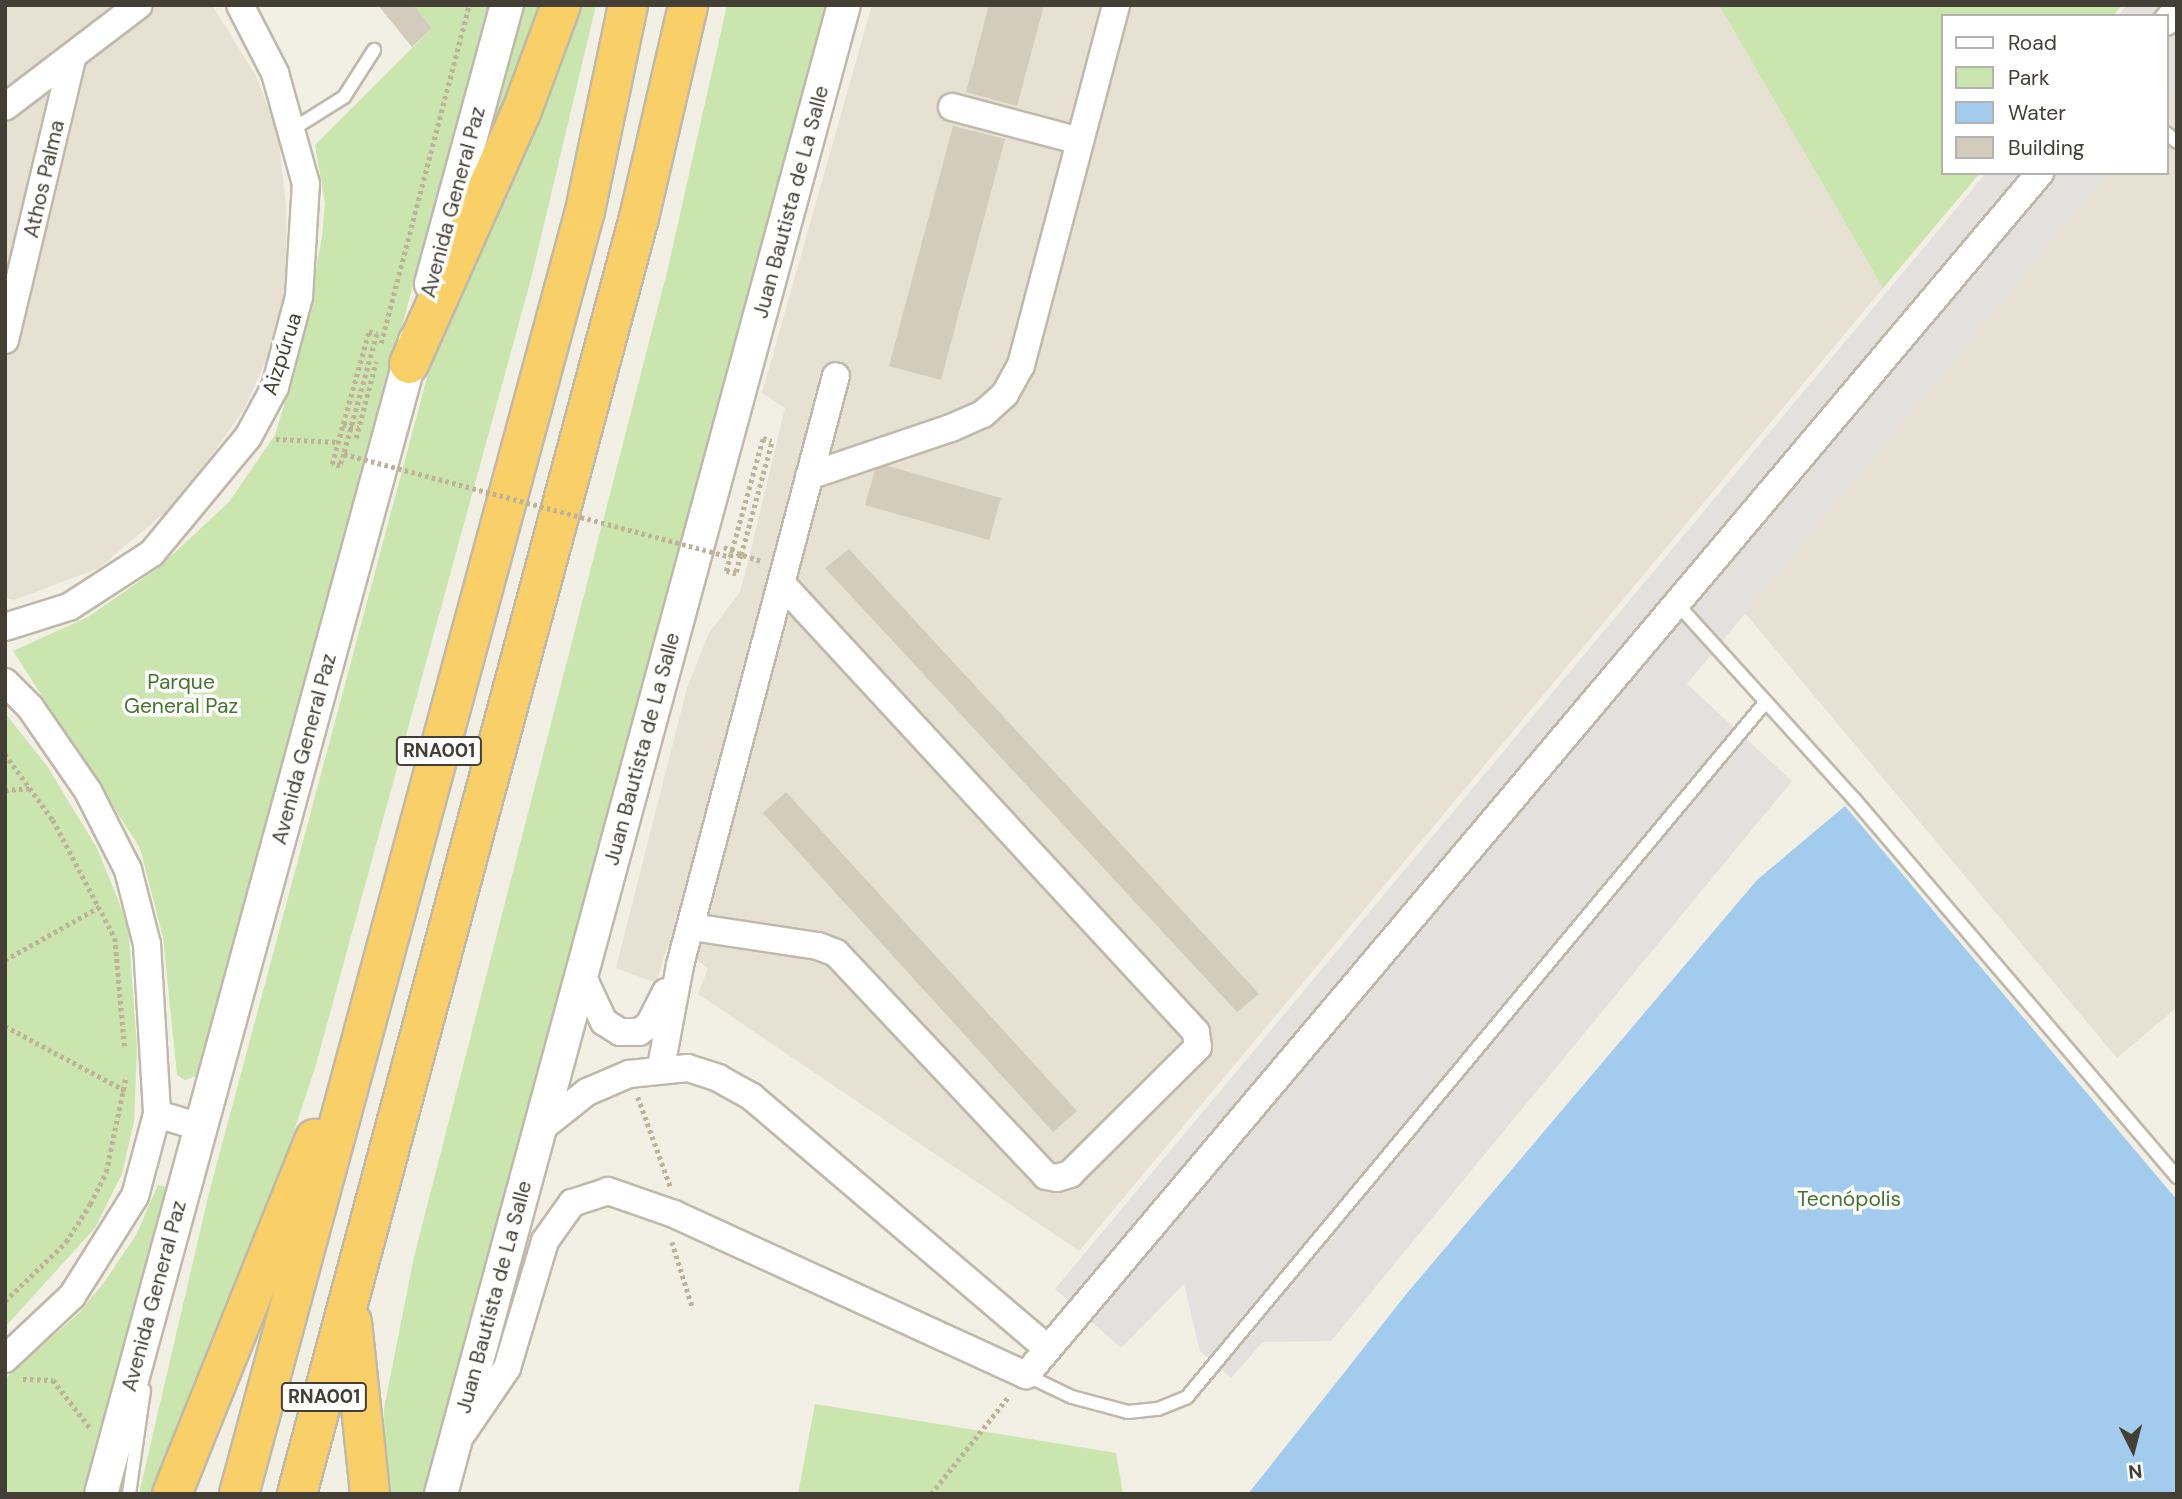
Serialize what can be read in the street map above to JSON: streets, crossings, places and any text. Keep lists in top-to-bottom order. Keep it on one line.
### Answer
{"streets":{"highway":["RNA001"],"street":["Athos Palma","Avenida General Paz","Juan Bautista de La Salle","Aizpúrua"]},"parks":["Parque General Paz","Tecnópolis"],"legend":["Road","Park","Water","Building"],"north":"bottom"}
